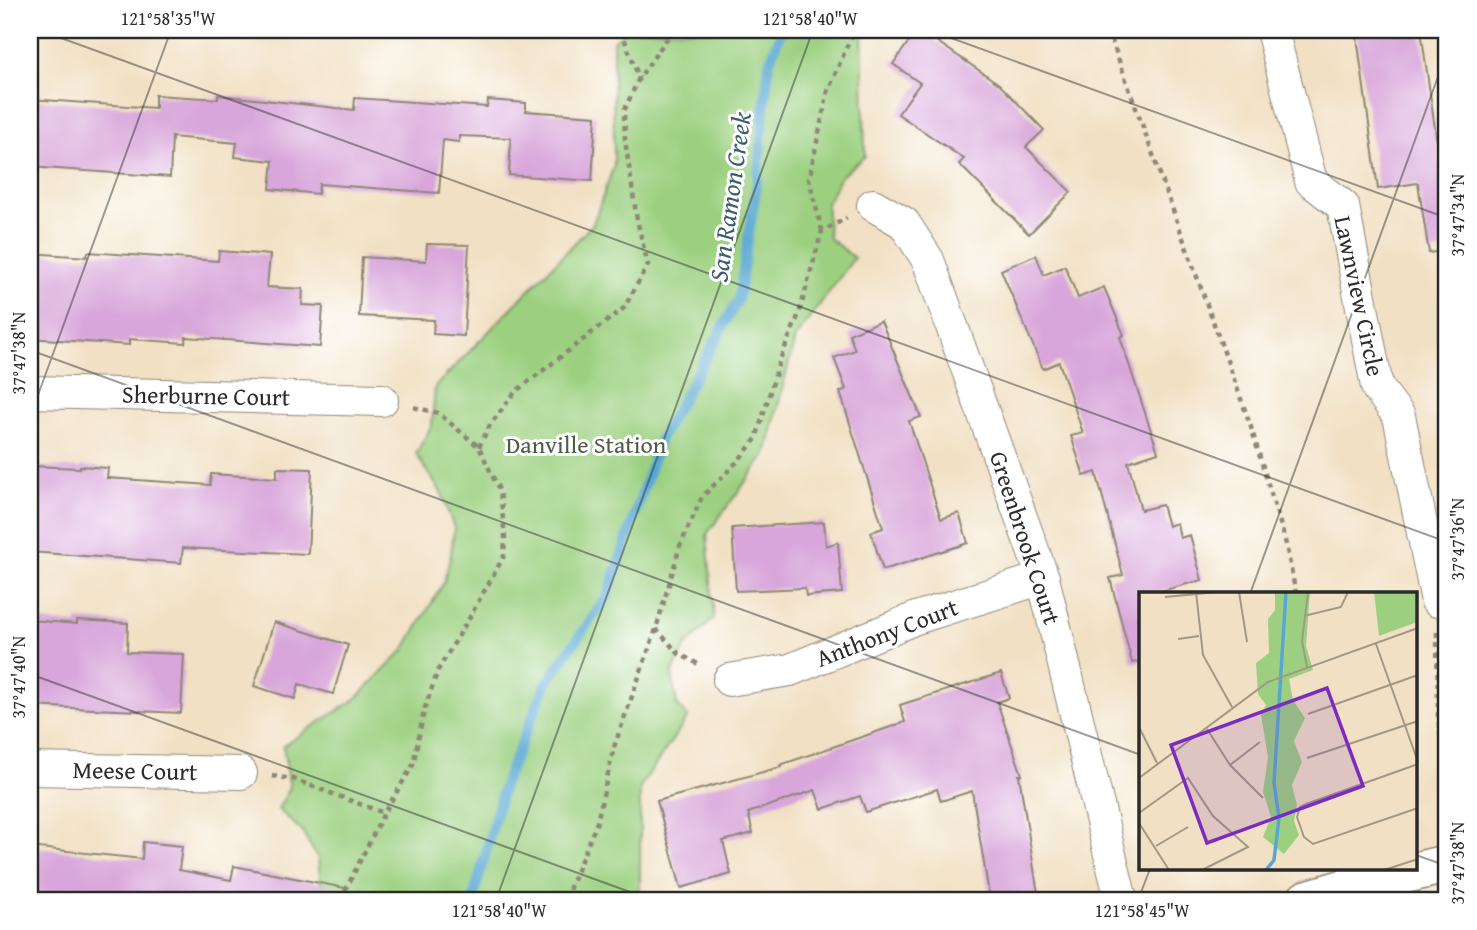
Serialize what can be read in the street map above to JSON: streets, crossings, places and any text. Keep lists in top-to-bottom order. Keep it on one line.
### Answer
{"streets":{"street":["Lawnview Circle","Sherburne Court","Greenbrook Court","Anthony Court","Meese Court"]},"crossings":[["Greenbrook Court","Anthony Court"]],"water":["San Ramon Creek"],"parks":["Danville Station"],"coordinates":["121°58'35\"W","121°58'40\"W","37°47'34\"N","37°47'38\"N","37°47'36\"N","37°47'40\"N","121°58'45\"W"]}
